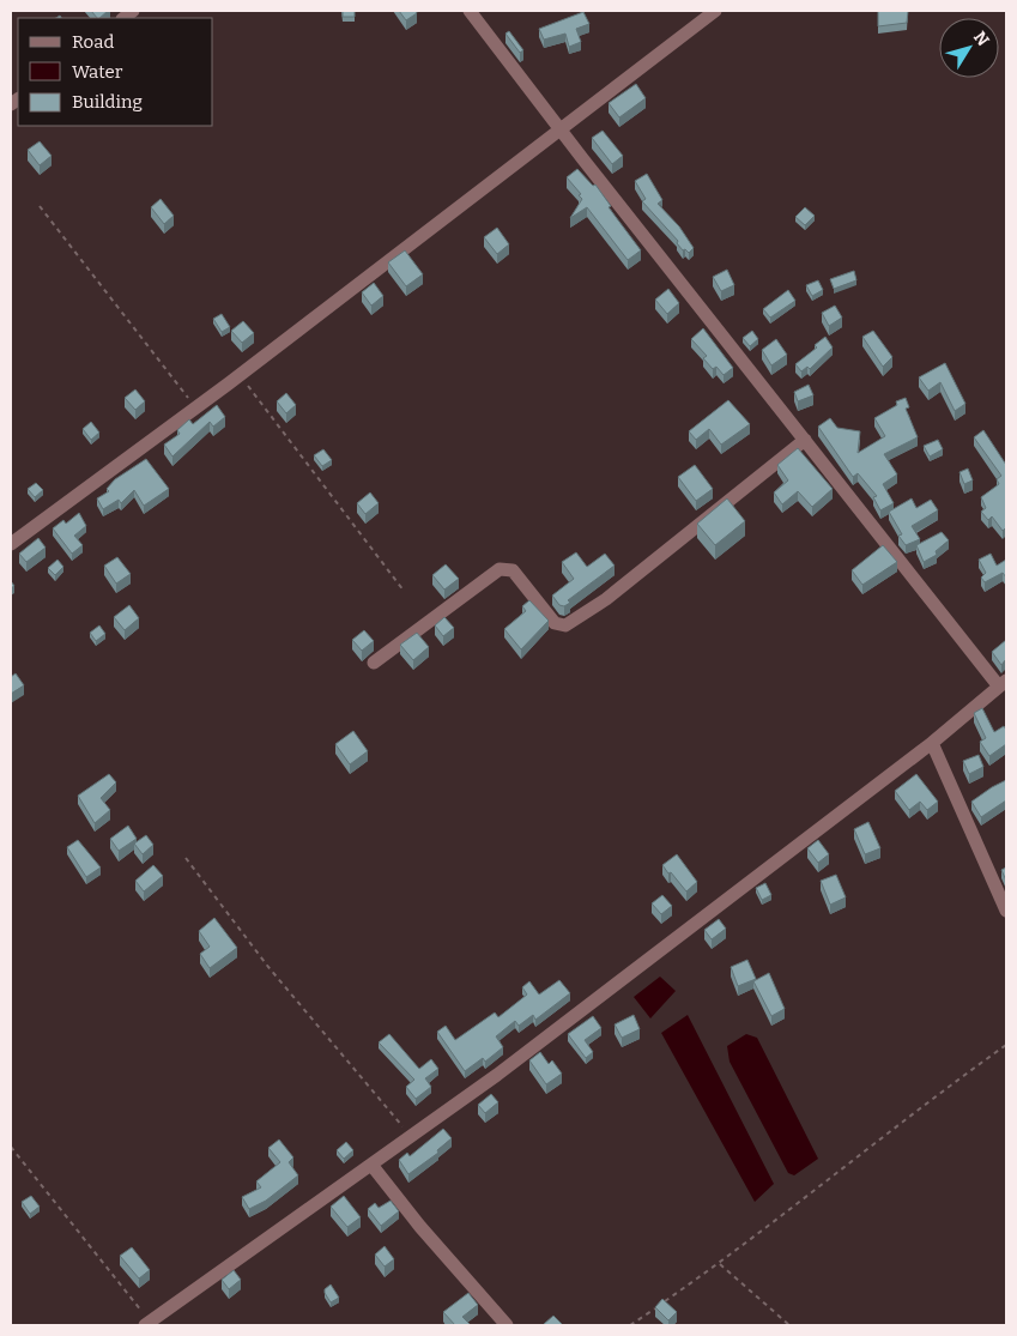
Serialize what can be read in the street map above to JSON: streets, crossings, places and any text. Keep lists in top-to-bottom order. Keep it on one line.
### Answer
{"legend":["Road","Water","Building"],"north":"top right"}
